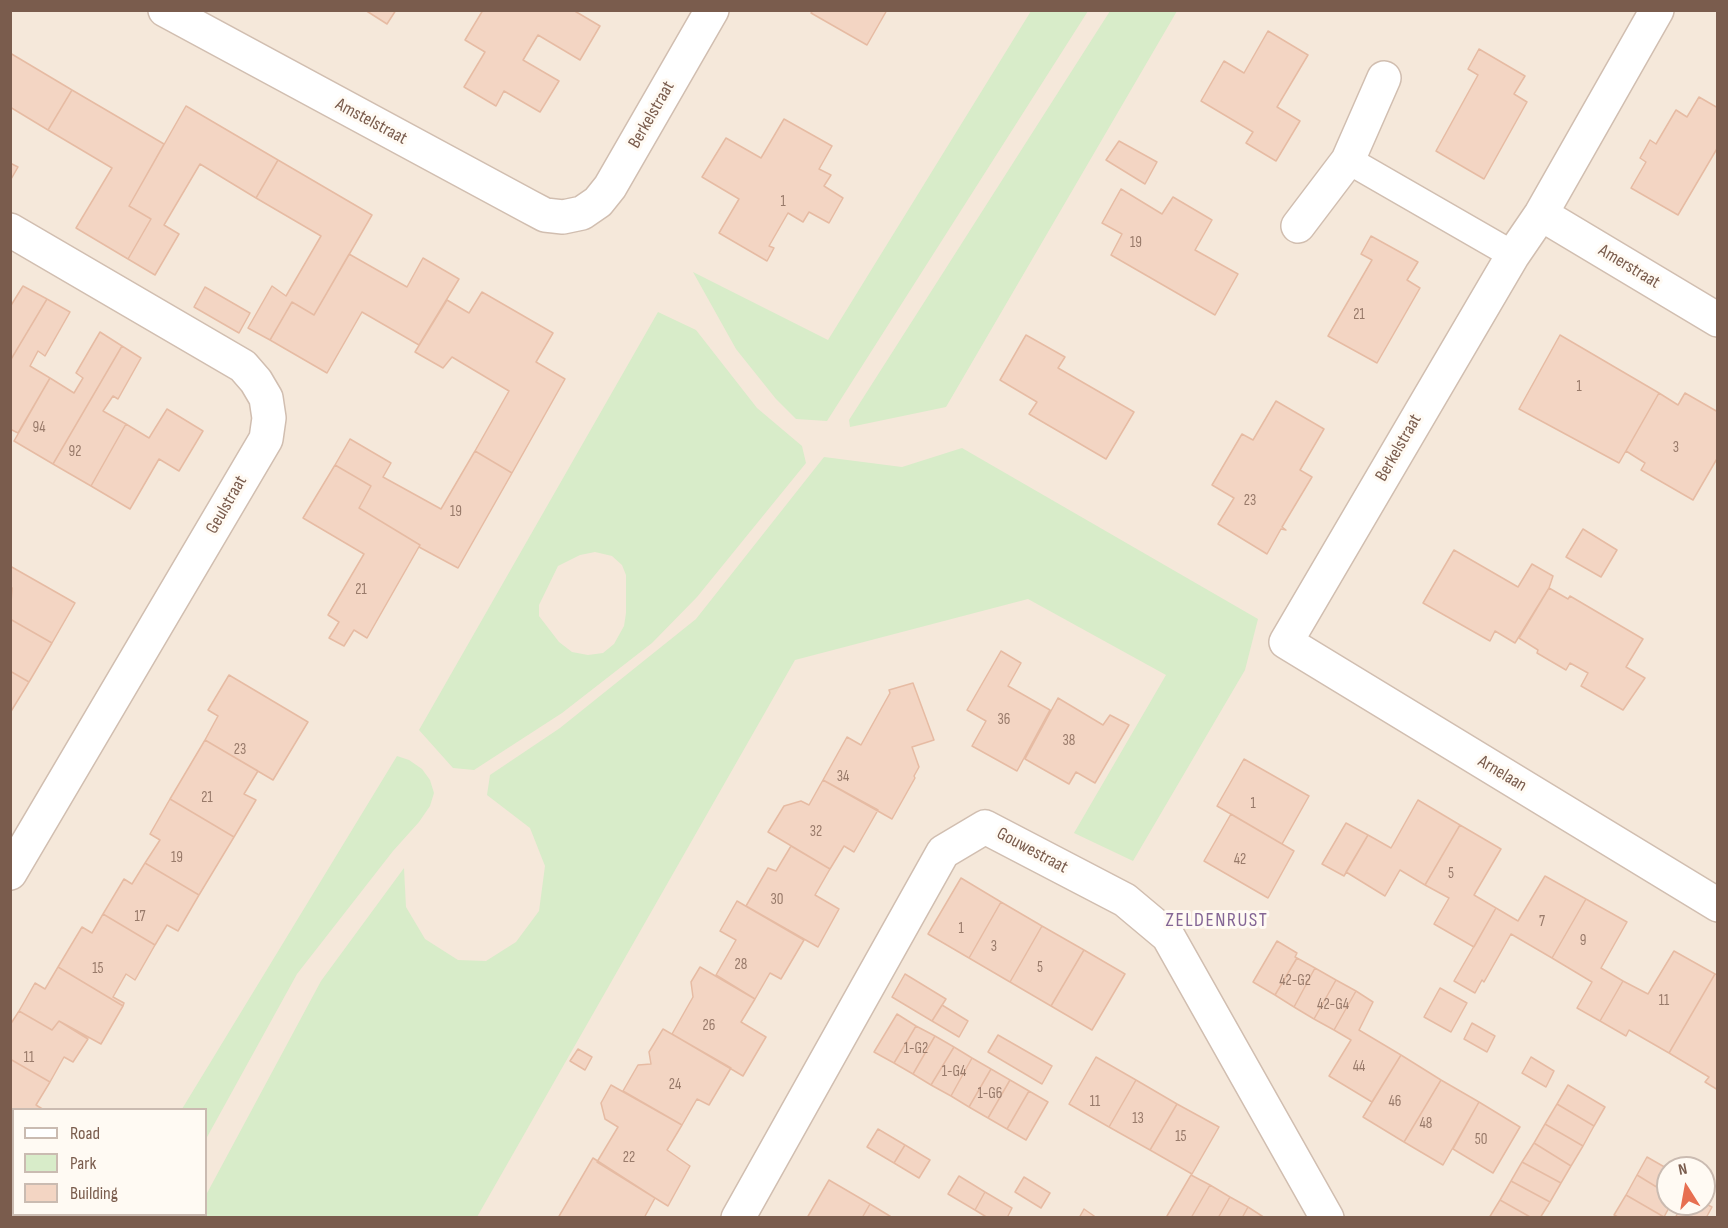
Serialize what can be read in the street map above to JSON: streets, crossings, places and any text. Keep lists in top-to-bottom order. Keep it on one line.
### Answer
{"streets":{"street":["Berkelstraat","Amstelstraat","Amerstraat","Geulstraat","Arnelaan","Gouwestraat"]},"crossings":[["Berkelstraat","Amstelstraat"],["Berkelstraat","Amerstraat"],["Berkelstraat","Arnelaan"]],"districts":["ZELDENRUST"],"house_numbers":["1","19","21","1","94","3","92","23","19","21","36","38","23","34","21","1","32","19","42","5","30","17","7","1","9","3","28","5","15","42-G2","11","42-G4","26","1-G2","11","44","1-G4","24","1-G6","11","46","13","48","15","50","22"],"legend":["Road","Park","Building"],"north":"top"}
